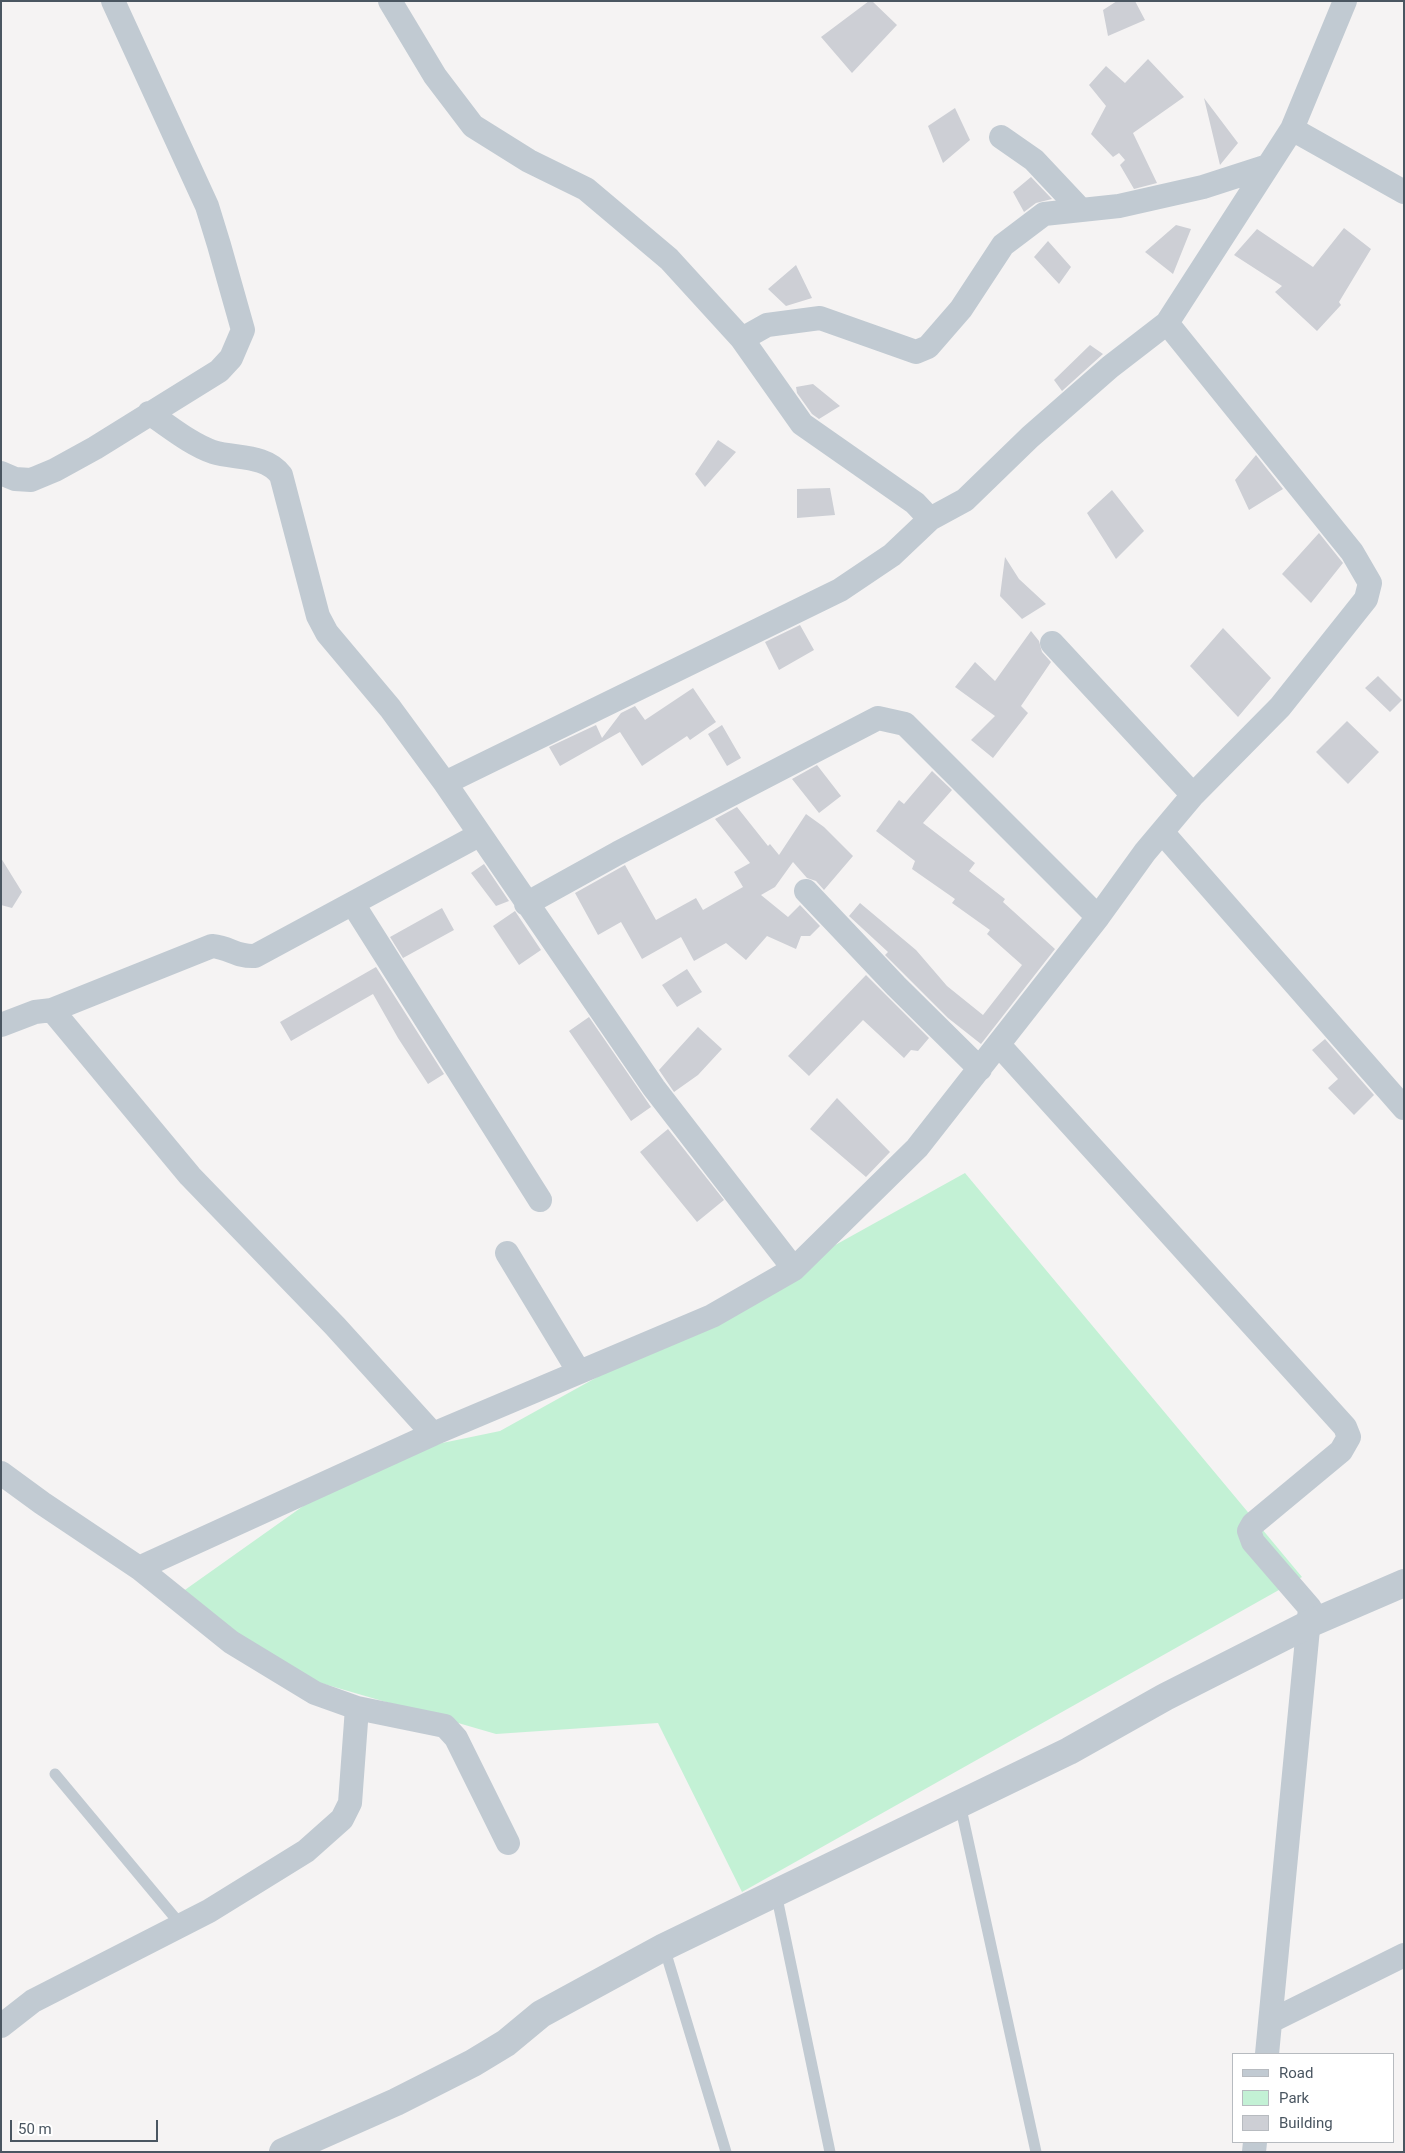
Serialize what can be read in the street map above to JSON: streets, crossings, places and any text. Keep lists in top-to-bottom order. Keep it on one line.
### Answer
{"legend":["Road","Park","Building"],"scale_bar":"50 m"}
